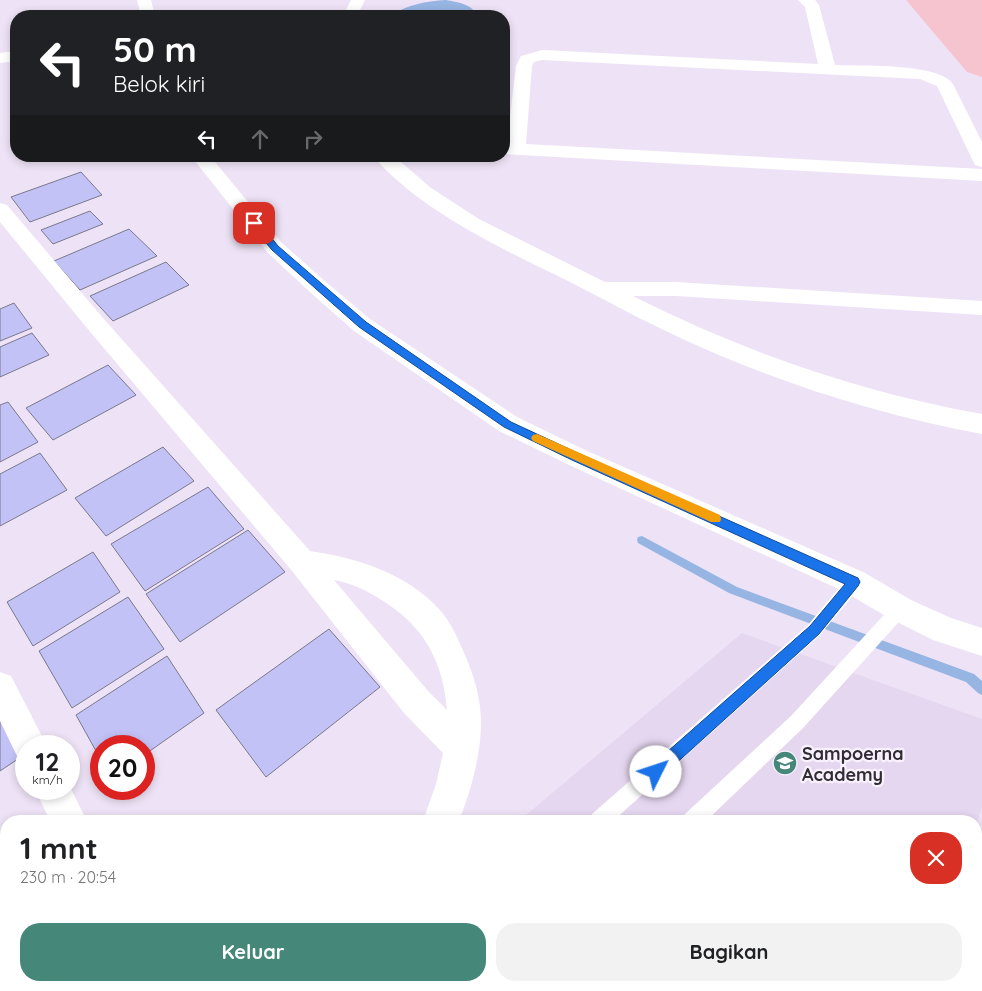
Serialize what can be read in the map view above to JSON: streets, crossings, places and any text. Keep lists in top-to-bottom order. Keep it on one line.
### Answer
{"places":{"school or university":["Sampoerna Academy"]},"page":{"turn":["50 m","Belok kiri"],"speed":"12 km/h","limit":"20","heading":["1 mnt","230 m · 20:54"],"buttons":["Keluar","Bagikan"]}}
